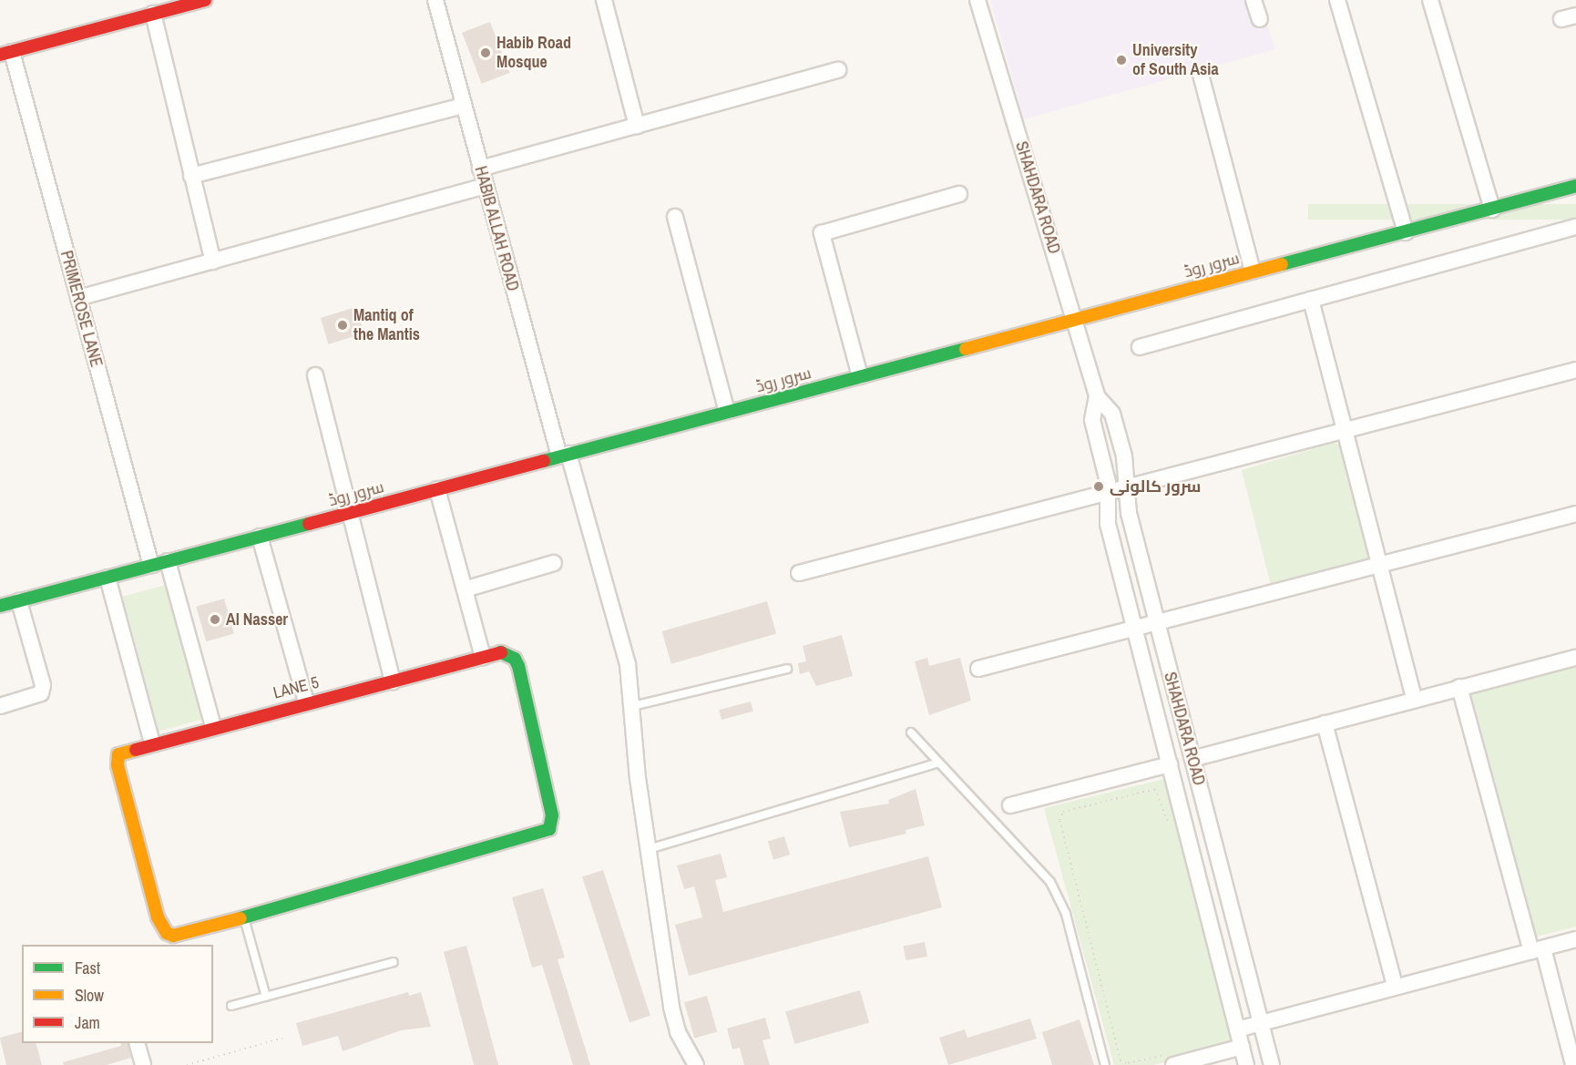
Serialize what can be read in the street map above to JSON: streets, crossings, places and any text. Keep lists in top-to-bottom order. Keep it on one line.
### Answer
{"streets":{"street":["SHAHDARA ROAD","HABIB ALLAH ROAD","سرور روڈ","PRIMEROSE LANE","LANE 5"]},"crossings":[["SHAHDARA ROAD","سرور روڈ"],["HABIB ALLAH ROAD","سرور روڈ"],["سرور روڈ","PRIMEROSE LANE"]],"places":["Habib Road Mosque","University of South Asia","Mantiq of the Mantis","سرور کالونی","Al Nasser"],"legend":["Fast","Slow","Jam"]}
